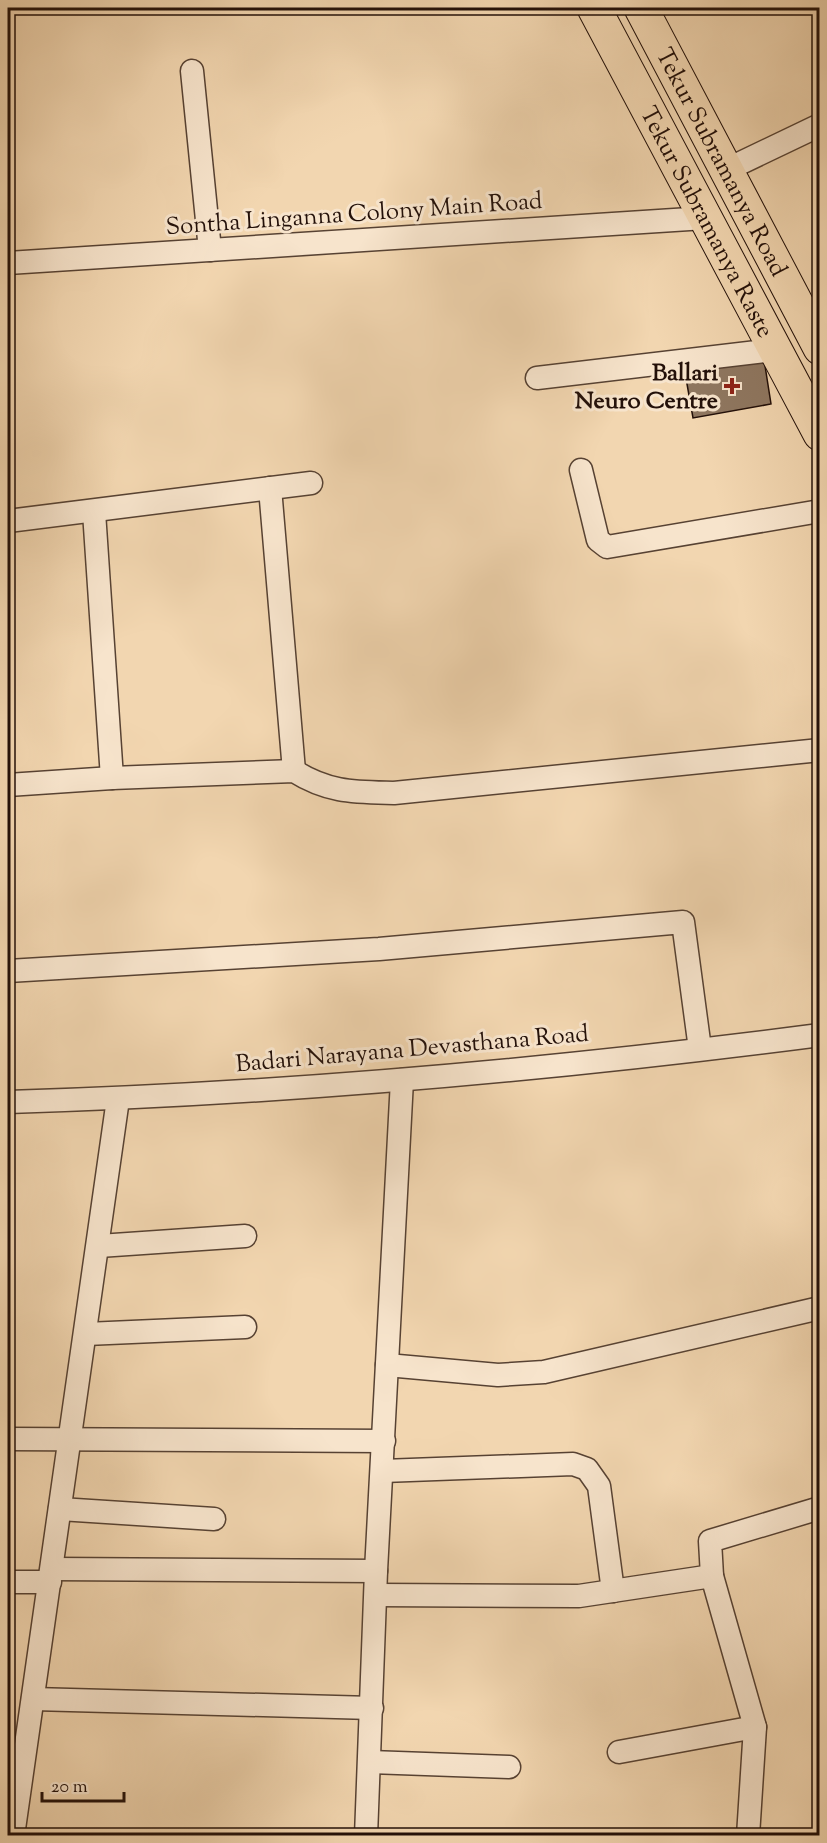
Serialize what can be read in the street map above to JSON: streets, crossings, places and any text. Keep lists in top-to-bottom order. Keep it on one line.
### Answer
{"streets":{"main road":["Tekur Subramanya Road","Tekur Subramanya Raste"],"street":["Sontha Linganna Colony Main Road","Badari Narayana Devasthana Road"]},"crossings":[["Sontha Linganna Colony Main Road","Tekur Subramanya Raste"]],"places":{"health":["Ballari Neuro Centre"]},"scale_bar":"20 m"}
